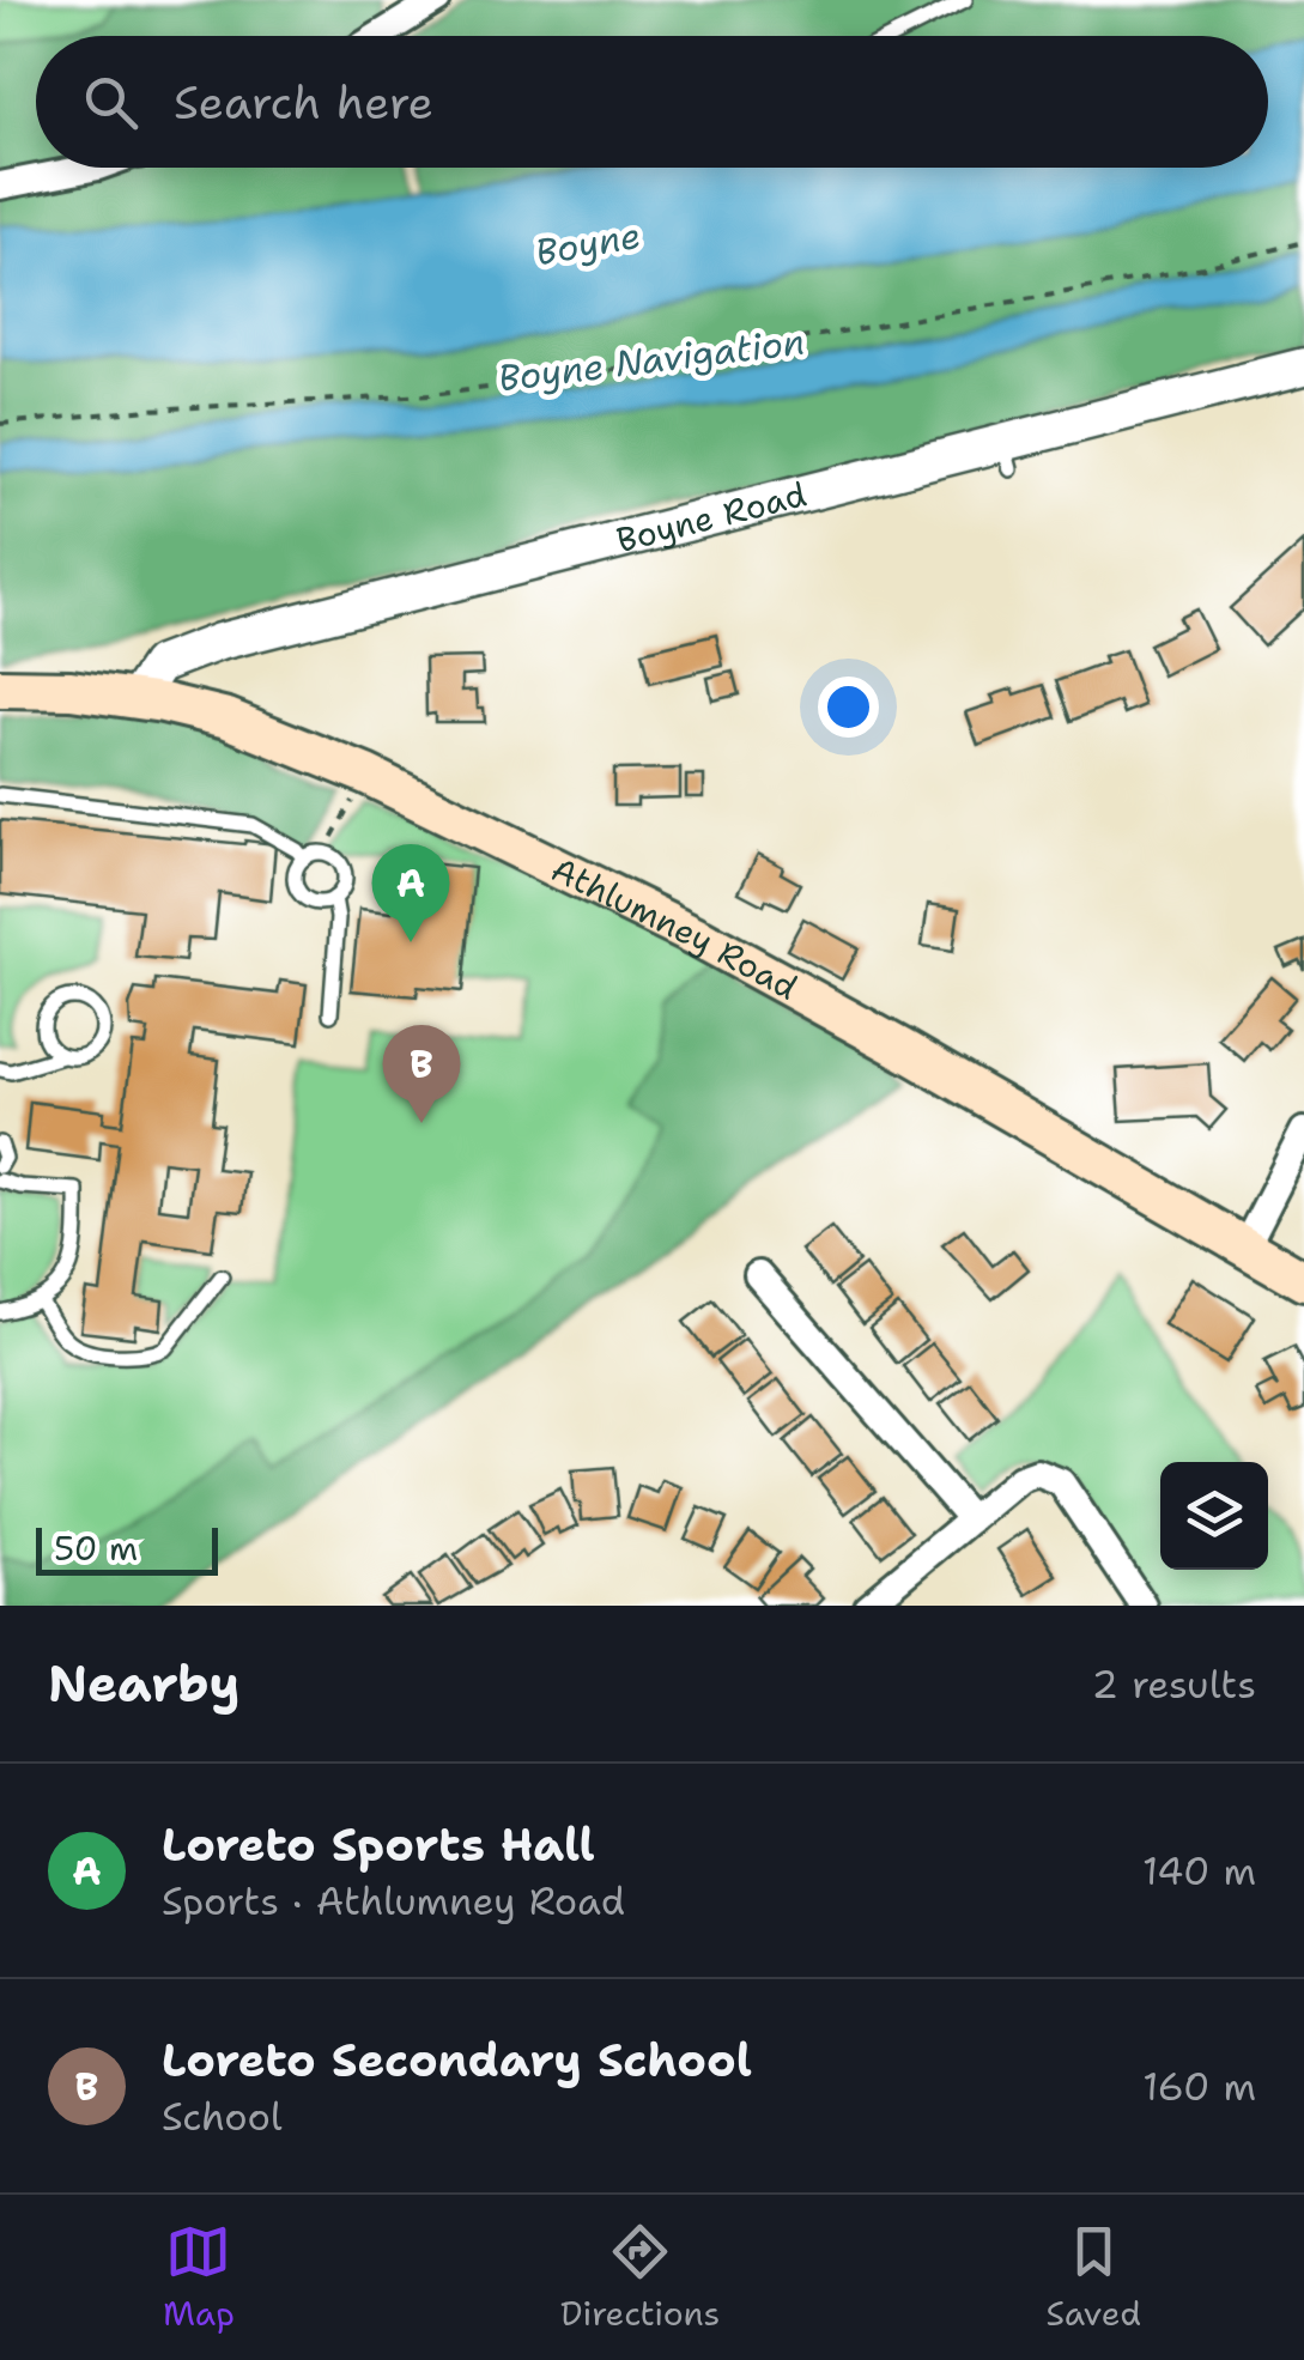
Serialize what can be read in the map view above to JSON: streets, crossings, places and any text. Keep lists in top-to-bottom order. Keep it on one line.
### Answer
{"streets":{"main road":["Athlumney Road"],"street":["Boyne Road"]},"crossings":[["Boyne Road","Athlumney Road"]],"water":["Boyne","Boyne Navigation"],"scale_bar":"50 m","page":{"search":"Search here","pins":["A","B"],"scale":"50 m","heading":["Nearby","2 results"],"list":[{"mark":"A","name":"Loreto Sports Hall","note":"Sports · Athlumney Road","value":"140 m"},{"mark":"B","name":"Loreto Secondary School","note":"School","value":"160 m"}],"nav":["Map","Directions","Saved"]}}
